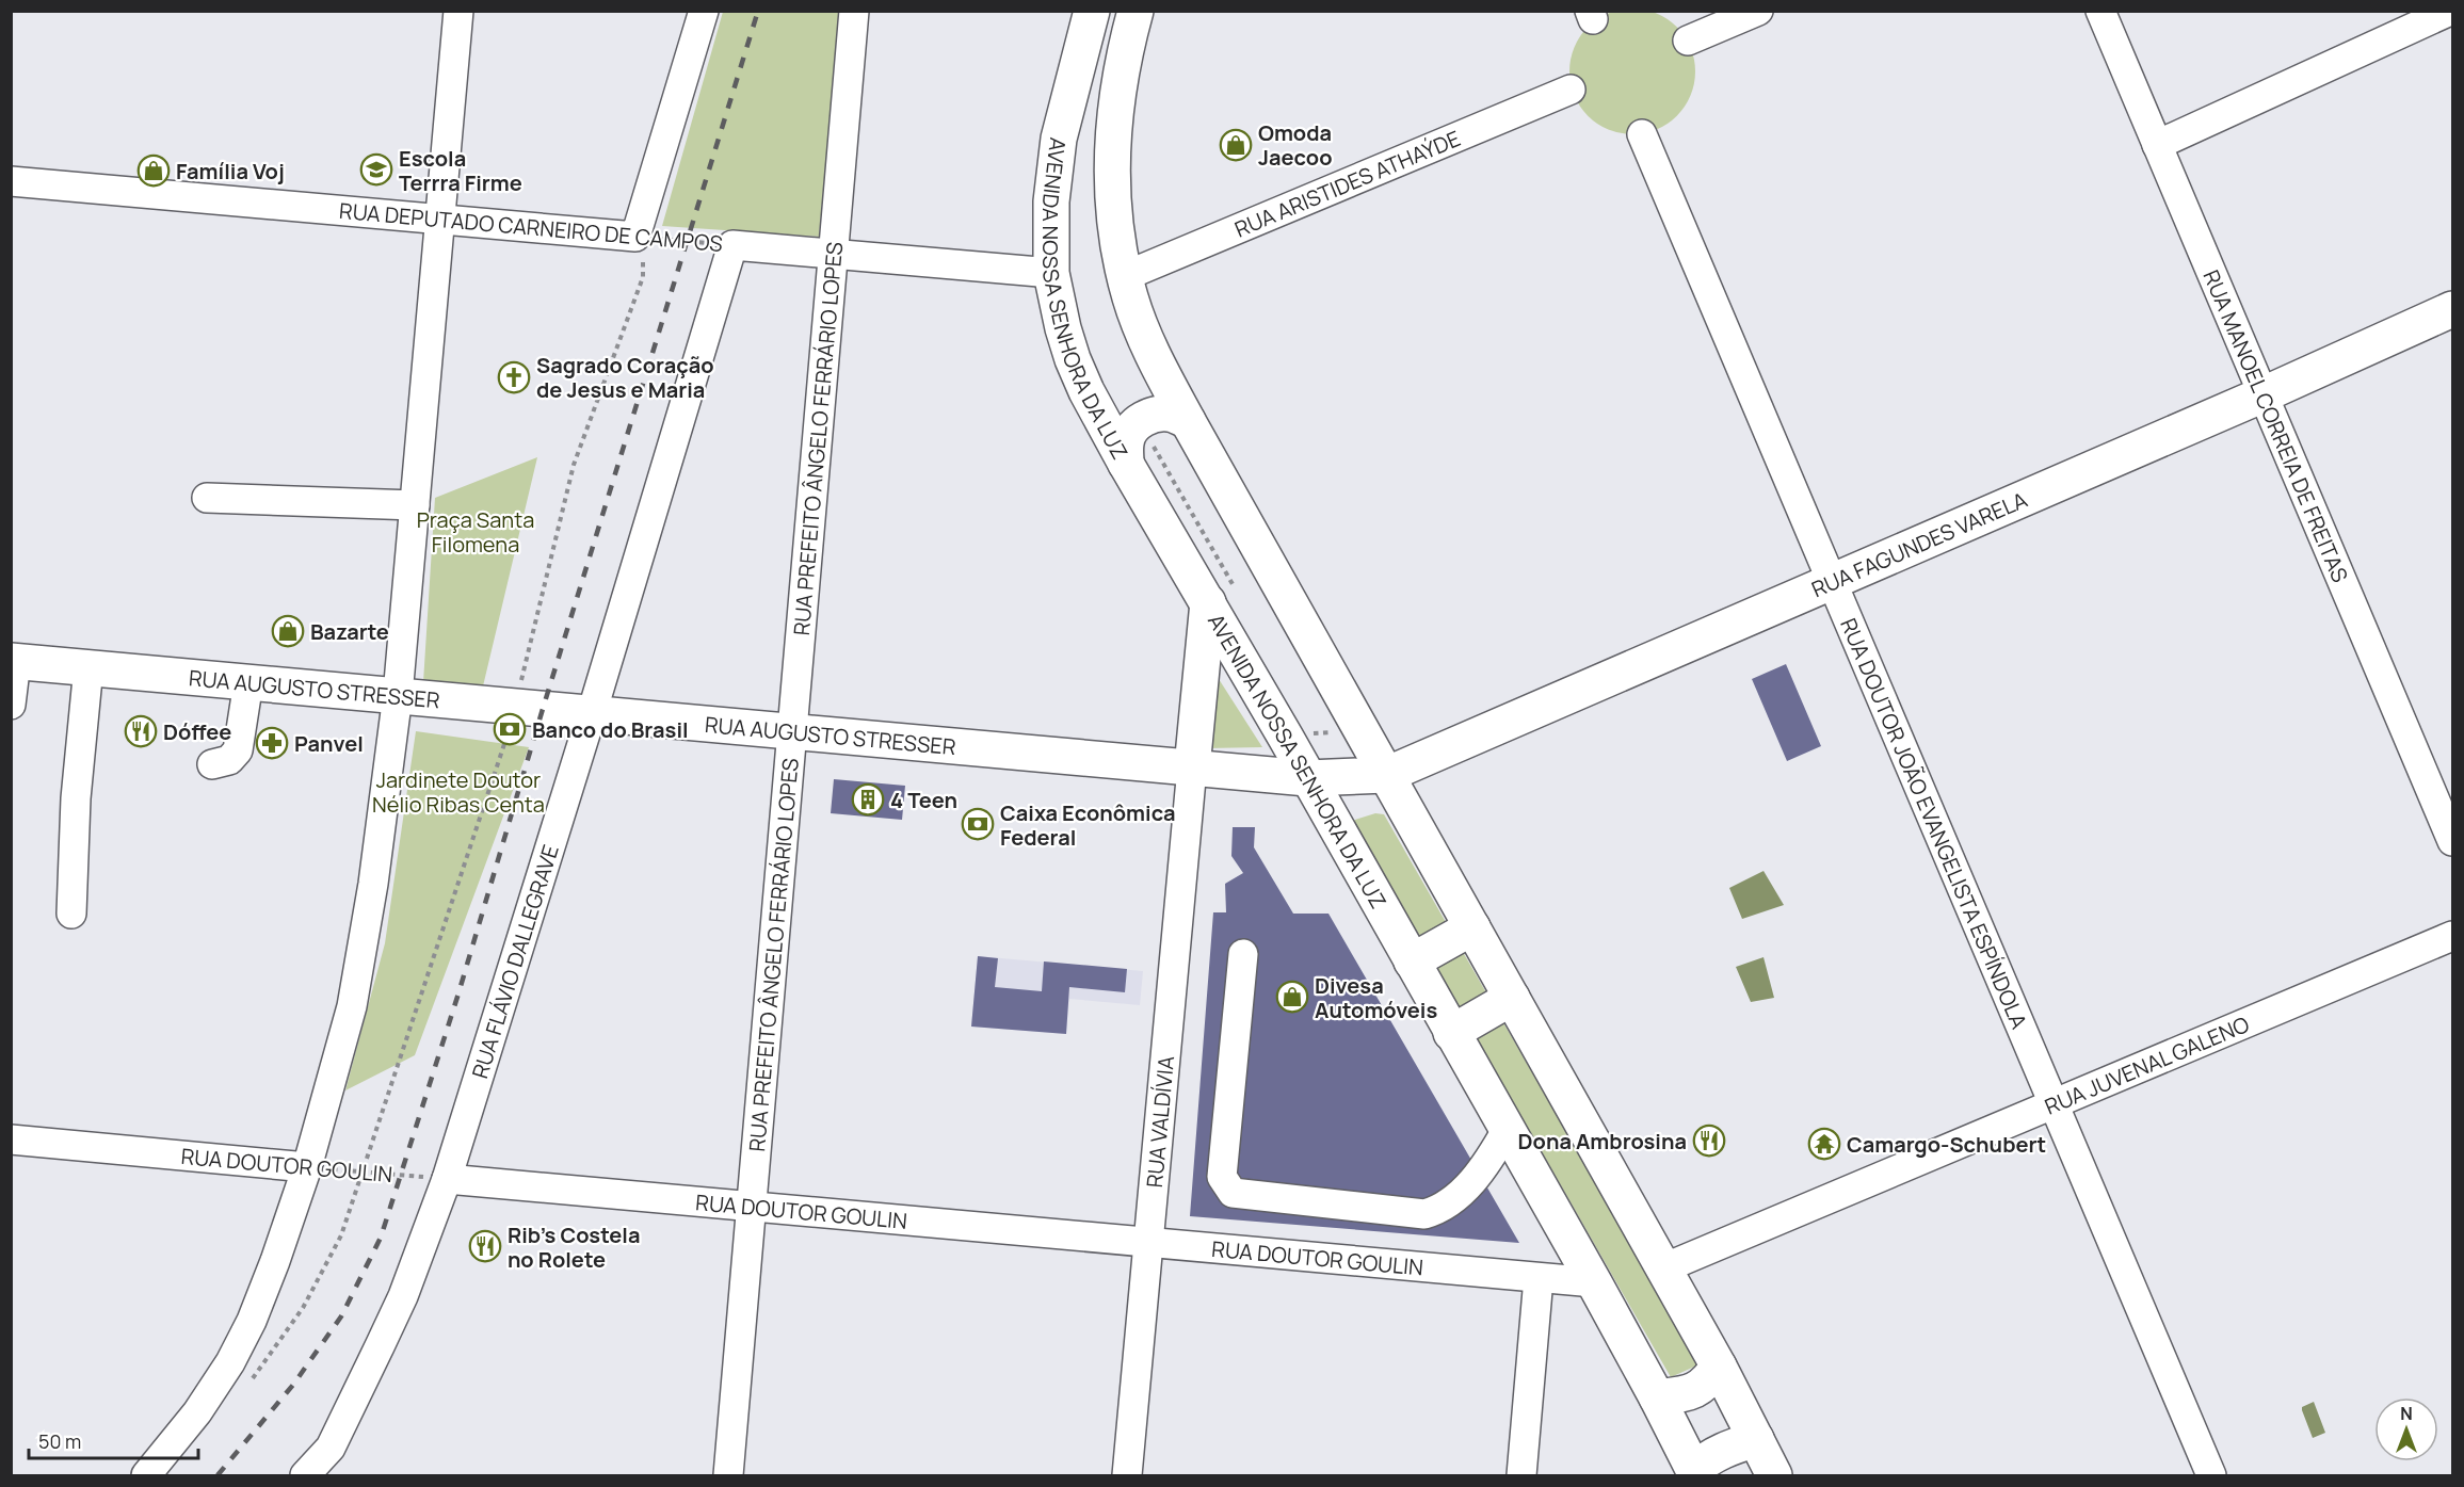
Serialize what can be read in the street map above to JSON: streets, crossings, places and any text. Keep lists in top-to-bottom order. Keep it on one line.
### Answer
{"streets":{"main road":["AVENIDA NOSSA SENHORA DA LUZ","RUA FAGUNDES VARELA","RUA AUGUSTO STRESSER"],"street":["RUA ARISTIDES ATHAÝDE","RUA DEPUTADO CARNEIRO DE CAMPOS","RUA MANOEL CORREIA DE FREITAS","RUA PREFEITO ÂNGELO FERRÁRIO LOPES","RUA DOUTOR JOÃO EVANGELISTA ESPÍNDOLA","RUA FLÁVIO DALLEGRAVE","RUA JUVENAL GALENO","RUA VALDÍVIA","RUA DOUTOR GOULIN"]},"crossings":[["RUA ARISTIDES ATHAÝDE","AVENIDA NOSSA SENHORA DA LUZ"],["RUA DEPUTADO CARNEIRO DE CAMPOS","AVENIDA NOSSA SENHORA DA LUZ"],["RUA DEPUTADO CARNEIRO DE CAMPOS","RUA PREFEITO ÂNGELO FERRÁRIO LOPES"],["RUA DEPUTADO CARNEIRO DE CAMPOS","RUA FLÁVIO DALLEGRAVE"],["AVENIDA NOSSA SENHORA DA LUZ","RUA FAGUNDES VARELA"],["AVENIDA NOSSA SENHORA DA LUZ","RUA AUGUSTO STRESSER"],["AVENIDA NOSSA SENHORA DA LUZ","RUA JUVENAL GALENO"],["AVENIDA NOSSA SENHORA DA LUZ","RUA DOUTOR GOULIN"],["RUA MANOEL CORREIA DE FREITAS","RUA FAGUNDES VARELA"],["RUA PREFEITO ÂNGELO FERRÁRIO LOPES","RUA AUGUSTO STRESSER"],["RUA PREFEITO ÂNGELO FERRÁRIO LOPES","RUA DOUTOR GOULIN"],["RUA FAGUNDES VARELA","RUA AUGUSTO STRESSER"],["RUA FAGUNDES VARELA","RUA DOUTOR JOÃO EVANGELISTA ESPÍNDOLA"],["RUA AUGUSTO STRESSER","RUA FLÁVIO DALLEGRAVE"],["RUA AUGUSTO STRESSER","RUA VALDÍVIA"],["RUA DOUTOR JOÃO EVANGELISTA ESPÍNDOLA","RUA JUVENAL GALENO"],["RUA FLÁVIO DALLEGRAVE","RUA DOUTOR GOULIN"],["RUA VALDÍVIA","RUA DOUTOR GOULIN"]],"parks":["Praça Santa Filomena","Jardinete Doutor Nélio Ribas Centa"],"places":{"shop":["Omoda Jaecoo","Família Voj","Bazarte","Divesa Automóveis"],"school or university":["Escola Terrra Firme"],"church":["Sagrado Coração de Jesus e Maria"],"bank":["Banco do Brasil","Caixa Econômica Federal"],"restaurant":["Dóffee","Dona Ambrosina","Rib's Costela no Rolete"],"pharmacy":["Panvel"],"building":["4 Teen"],"temple":["Camargo-Schubert"]},"scale_bar":"50 m","north":"top"}
